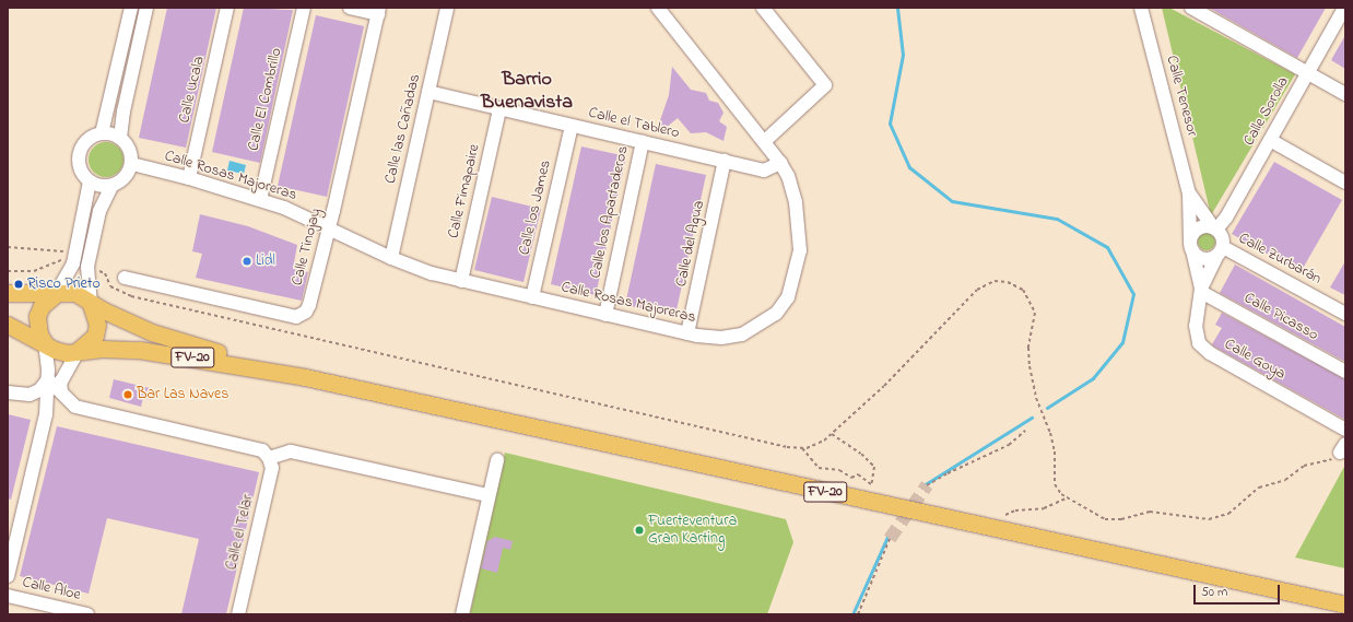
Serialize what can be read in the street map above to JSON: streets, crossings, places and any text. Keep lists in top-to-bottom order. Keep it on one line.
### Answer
{"streets":{"main road":["FV-20"],"street":["Calle Ucala","Calle Tenesor","Calle El Combrillo","Calle Sorolla","Calle el Tablero","Calle las Cañadas","Calle Rosas Majoreras","Calle Fimapaire","Calle los James","Calle los Apartaderos","Calle del Agua","Calle Tinojay","Calle Zurbarán","Calle Picasso","Calle Goya","Calle el Telar","Calle Aloe"]},"crossings":[["Calle Ucala","Calle Rosas Majoreras"],["Calle Tenesor","Calle Sorolla"],["Calle Tenesor","Calle Zurbarán"],["Calle Tenesor","Calle Goya"],["Calle El Combrillo","Calle Rosas Majoreras"],["Calle Sorolla","Calle Zurbarán"],["Calle Sorolla","Calle Goya"],["Calle el Tablero","Calle las Cañadas"],["Calle el Tablero","Calle Rosas Majoreras"],["Calle el Tablero","Calle Fimapaire"],["Calle el Tablero","Calle los James"],["Calle el Tablero","Calle los Apartaderos"],["Calle el Tablero","Calle del Agua"],["Calle las Cañadas","Calle Rosas Majoreras"],["Calle Rosas Majoreras","Calle Fimapaire"],["Calle Rosas Majoreras","Calle los James"],["Calle Rosas Majoreras","Calle los Apartaderos"],["Calle Rosas Majoreras","Calle del Agua"],["Calle Rosas Majoreras","Calle Tinojay"],["Calle Zurbarán","Calle Goya"],["Calle Picasso","Calle Goya"]],"districts":["Barrio Buenavista"],"places":["Lidl","Risco Prieto","Bar Las Naves","Fuerteventura Gran Karting"],"scale_bar":"50 m"}
